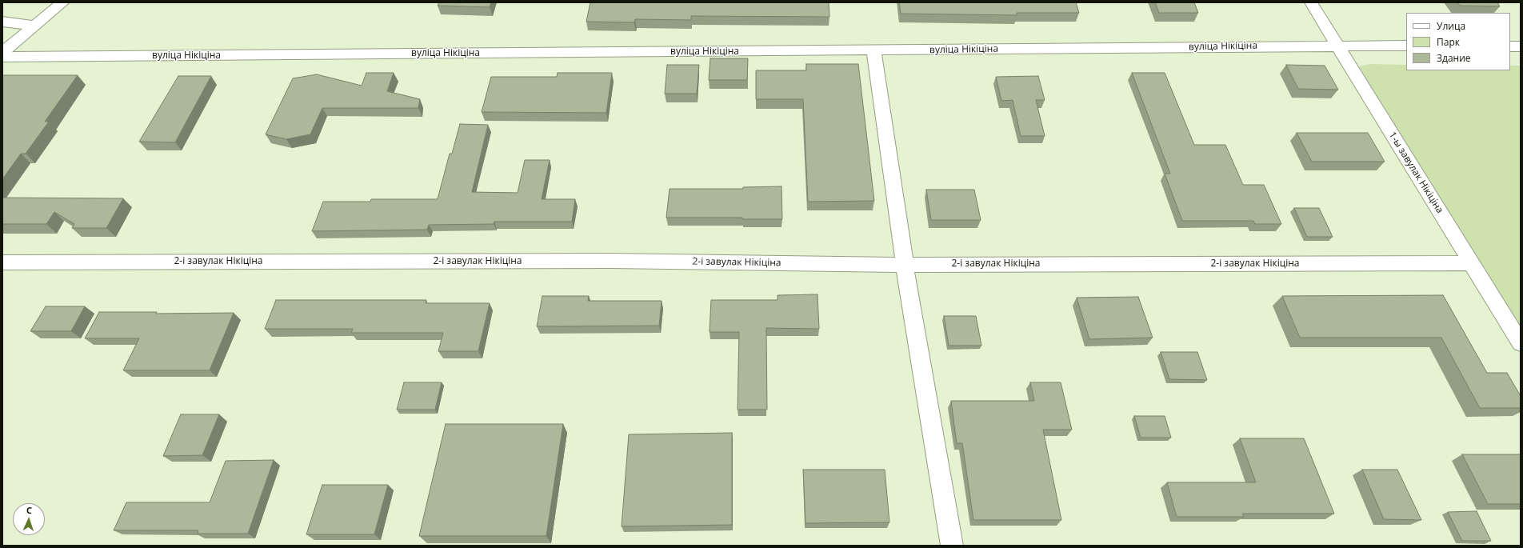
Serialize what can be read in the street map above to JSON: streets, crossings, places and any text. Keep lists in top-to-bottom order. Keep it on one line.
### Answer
{"streets":{"street":["вуліца Нікіціна","1-ы завулак Нікіціна","2-і завулак Нікіціна"]},"crossings":[["вуліца Нікіціна","1-ы завулак Нікіціна"],["1-ы завулак Нікіціна","2-і завулак Нікіціна"]],"legend":["Улица","Парк","Здание"],"north":"top"}
